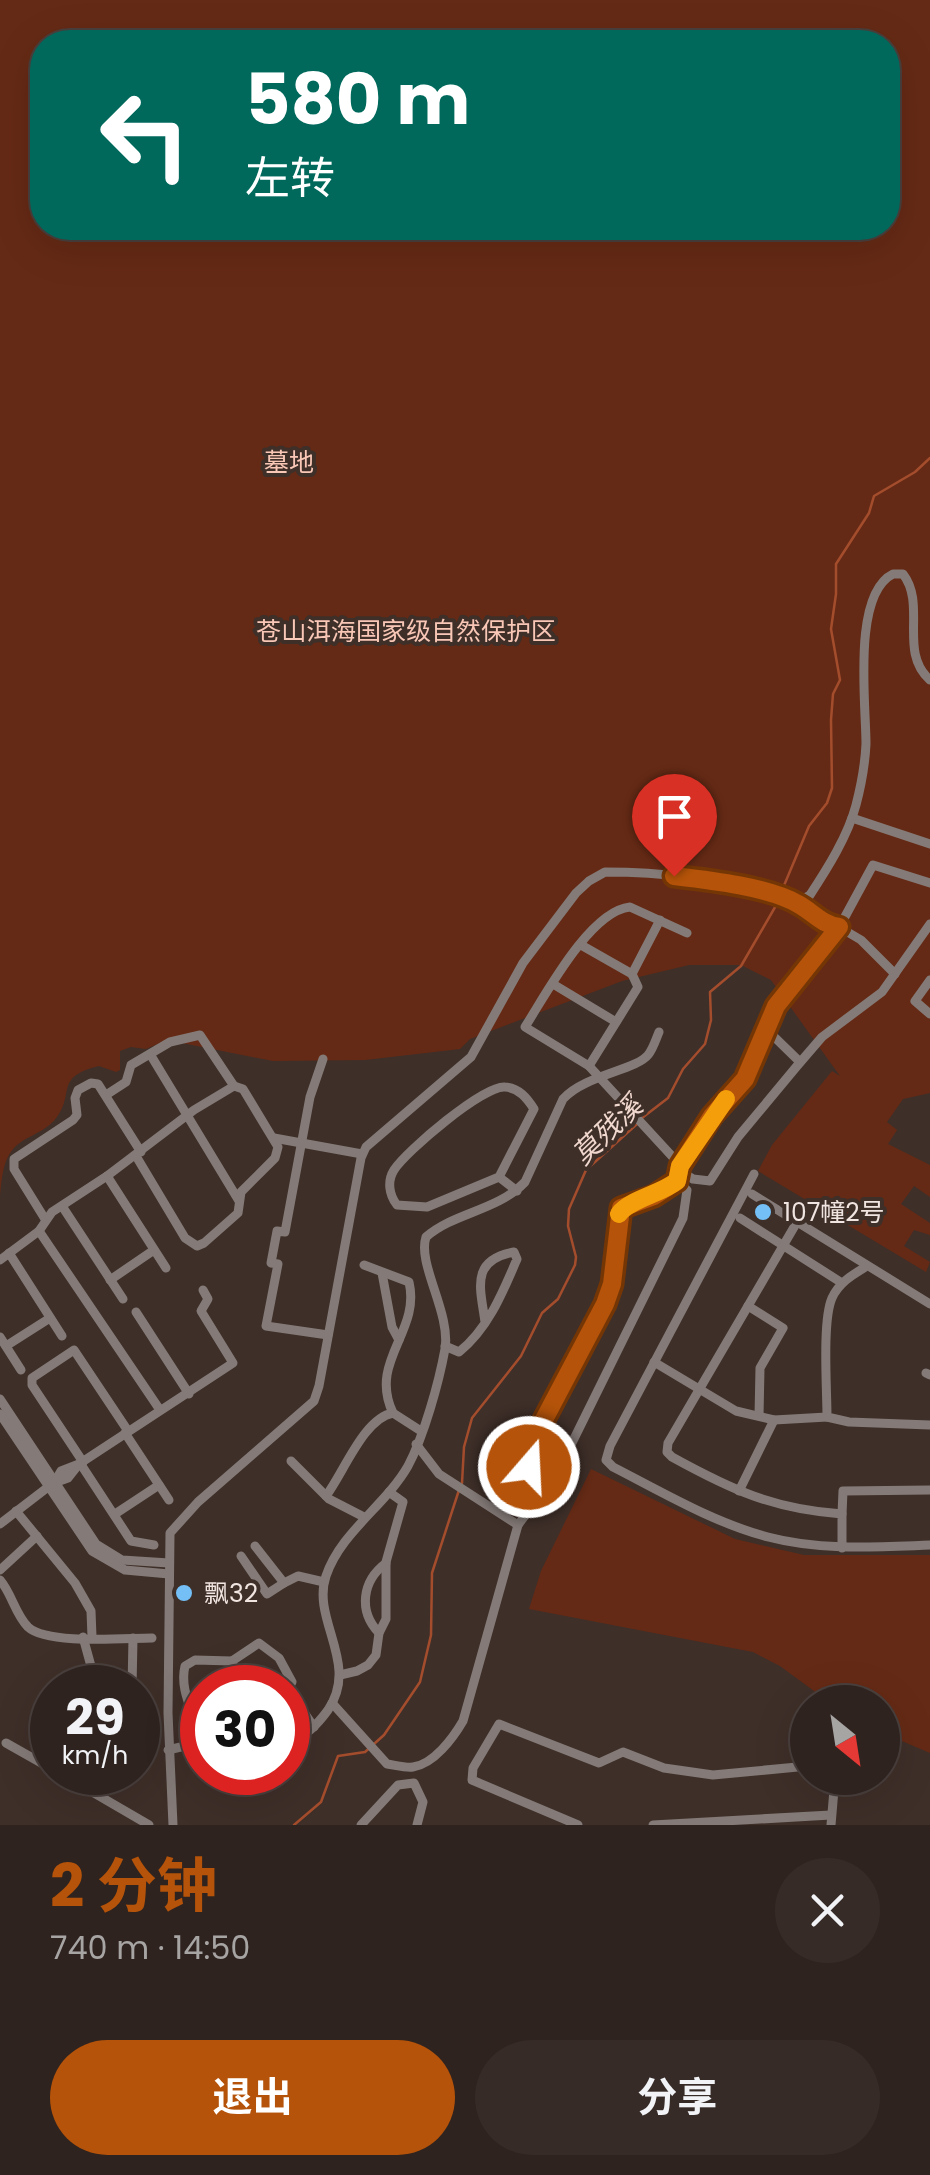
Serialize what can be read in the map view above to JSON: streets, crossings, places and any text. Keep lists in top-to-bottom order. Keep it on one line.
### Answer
{"water":["莫残溪"],"parks":["墓地","苍山洱海国家级自然保护区"],"places":["107幢2号","飘32"],"north":"bottom right","page":{"turn":["580 m","左转"],"speed":"29 km/h","limit":"30","heading":["2 分钟","740 m · 14:50"],"buttons":["退出","分享"]}}
